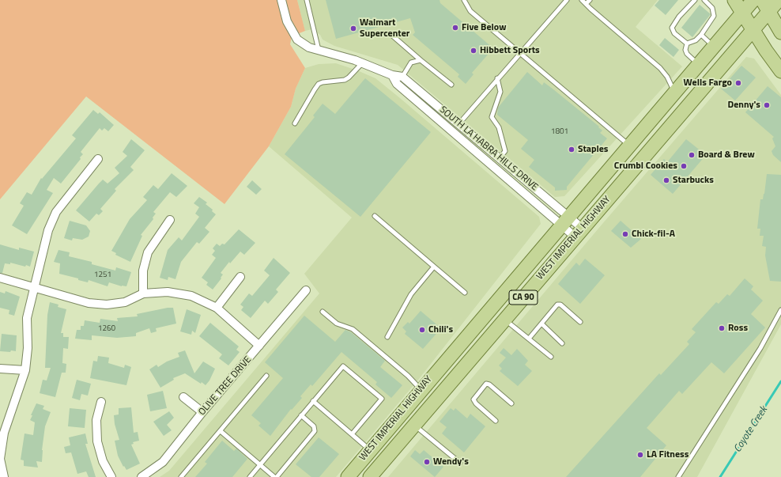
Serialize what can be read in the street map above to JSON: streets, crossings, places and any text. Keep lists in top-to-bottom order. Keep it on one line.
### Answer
{"streets":{"main road":["WEST IMPERIAL HIGHWAY","CA 90"],"street":["SOUTH LA HABRA HILLS DRIVE","OLIVE TREE DRIVE"]},"crossings":[["SOUTH LA HABRA HILLS DRIVE","WEST IMPERIAL HIGHWAY"]],"water":["Coyote Creek"],"places":["Five Below","Walmart Supercenter","Hibbett Sports","Wells Fargo","Denny's","Staples","Board & Brew","Crumbl Cookies","Starbucks","Chick-fil-A","Ross","Chili's","LA Fitness","Wendy's"],"house_numbers":["1801","1251","1260"]}
